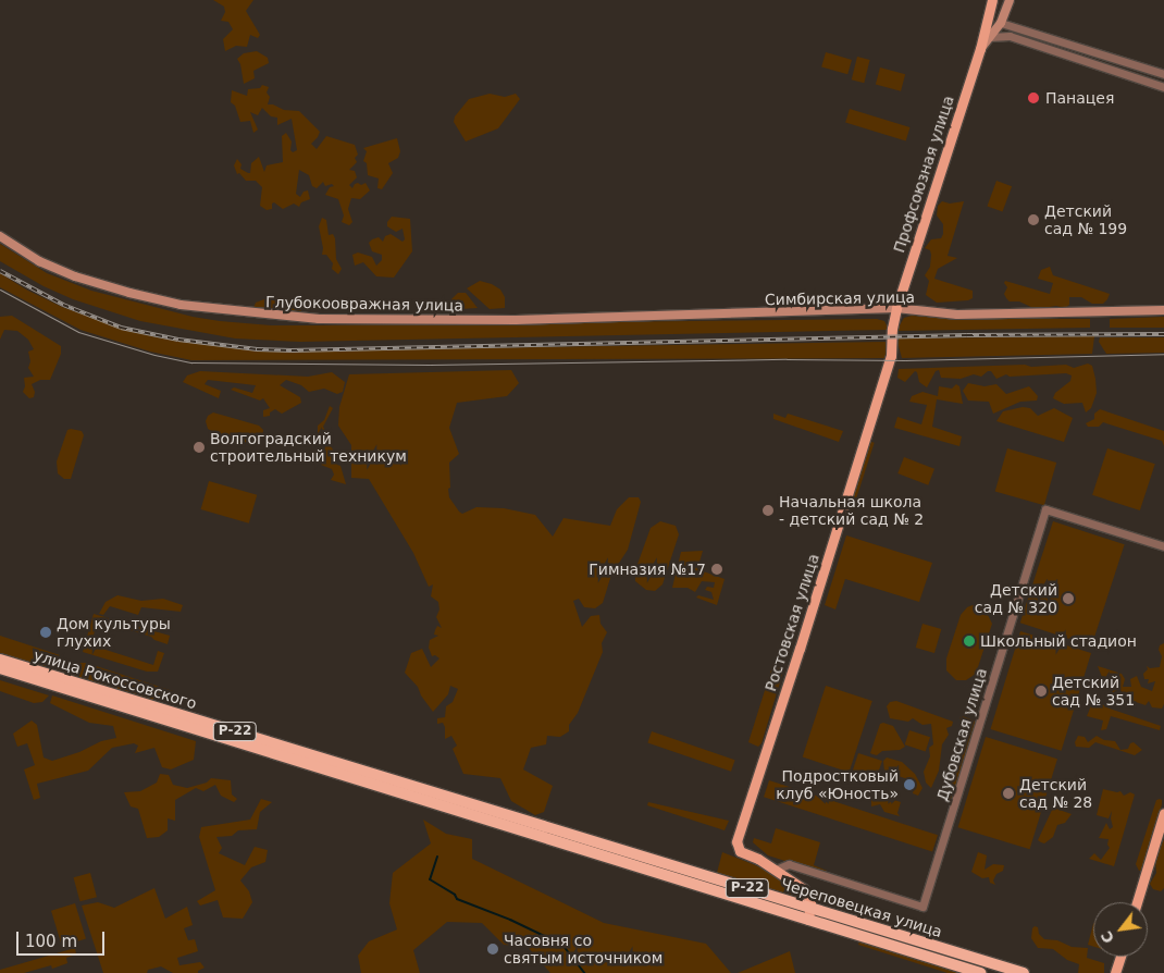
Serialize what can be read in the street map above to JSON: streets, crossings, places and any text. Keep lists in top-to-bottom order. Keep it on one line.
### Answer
{"streets":{"highway":["улица Рокоссовского","Р-22","Череповецкая улица"],"main road":["Профсоюзная улица","Симбирская улица","Глубокоовражная улица","Ростовская улица"],"street":["Дубовская улица"]},"crossings":[["Профсоюзная улица","Симбирская улица"],["Профсоюзная улица","Ростовская улица"],["Симбирская улица","Глубокоовражная улица"],["Симбирская улица","Ростовская улица"],["Ростовская улица","Дубовская улица"],["Ростовская улица","Череповецкая улица"],["улица Рокоссовского","Череповецкая улица"]],"places":["Панацея","Детский сад № 199","Волгоградский строительный техникум","Начальная школа - детский сад № 2","Гимназия №17","Детский сад № 320","Дом культуры глухих","Школьный стадион","Детский сад № 351","Подростковый клуб «Юность»","Детский сад № 28","Часовня со святым источником"],"scale_bar":"100 m","north":"bottom left"}
